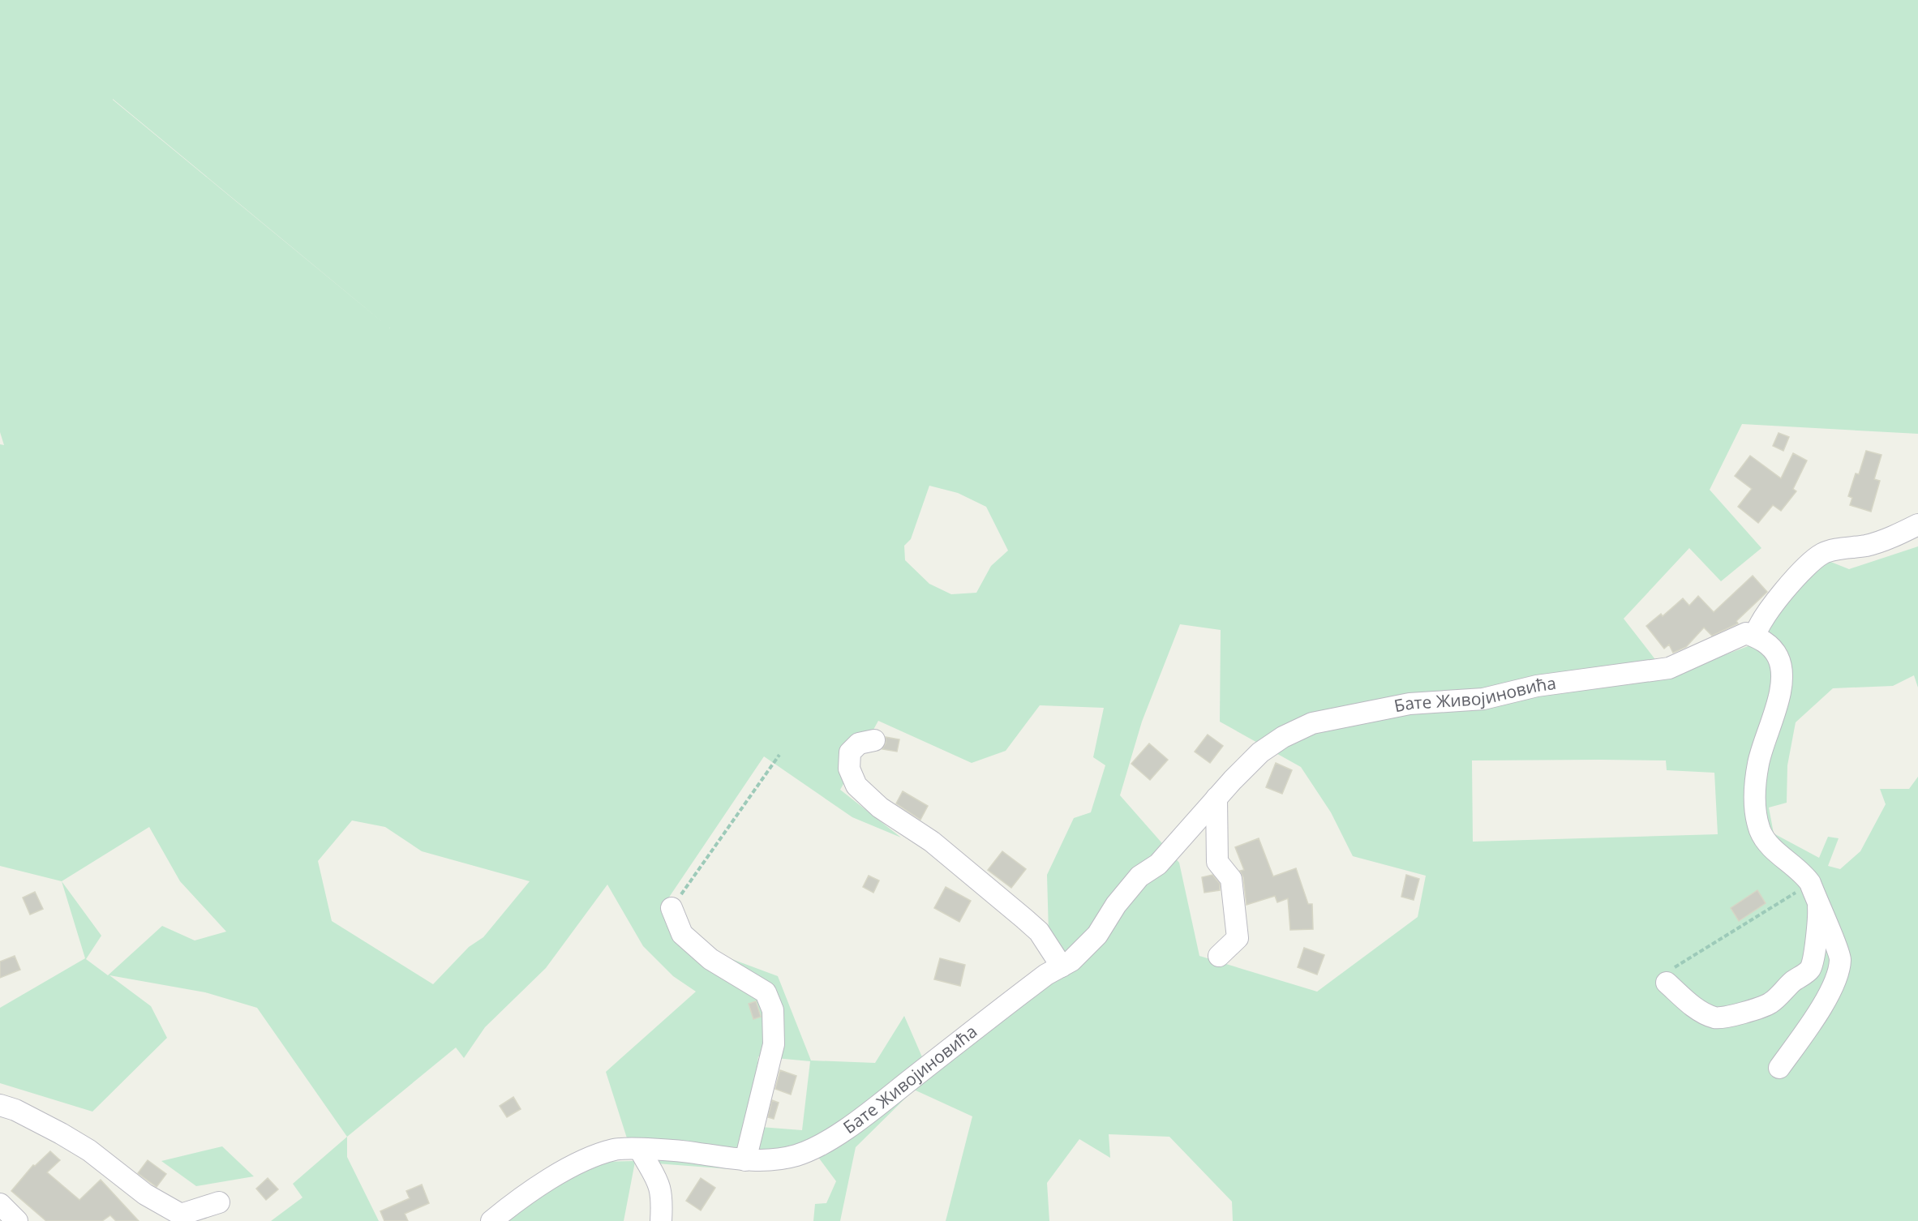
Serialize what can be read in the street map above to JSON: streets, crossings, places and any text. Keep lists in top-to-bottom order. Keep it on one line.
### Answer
{"streets":{"street":["Бате Живојиновића"]}}
